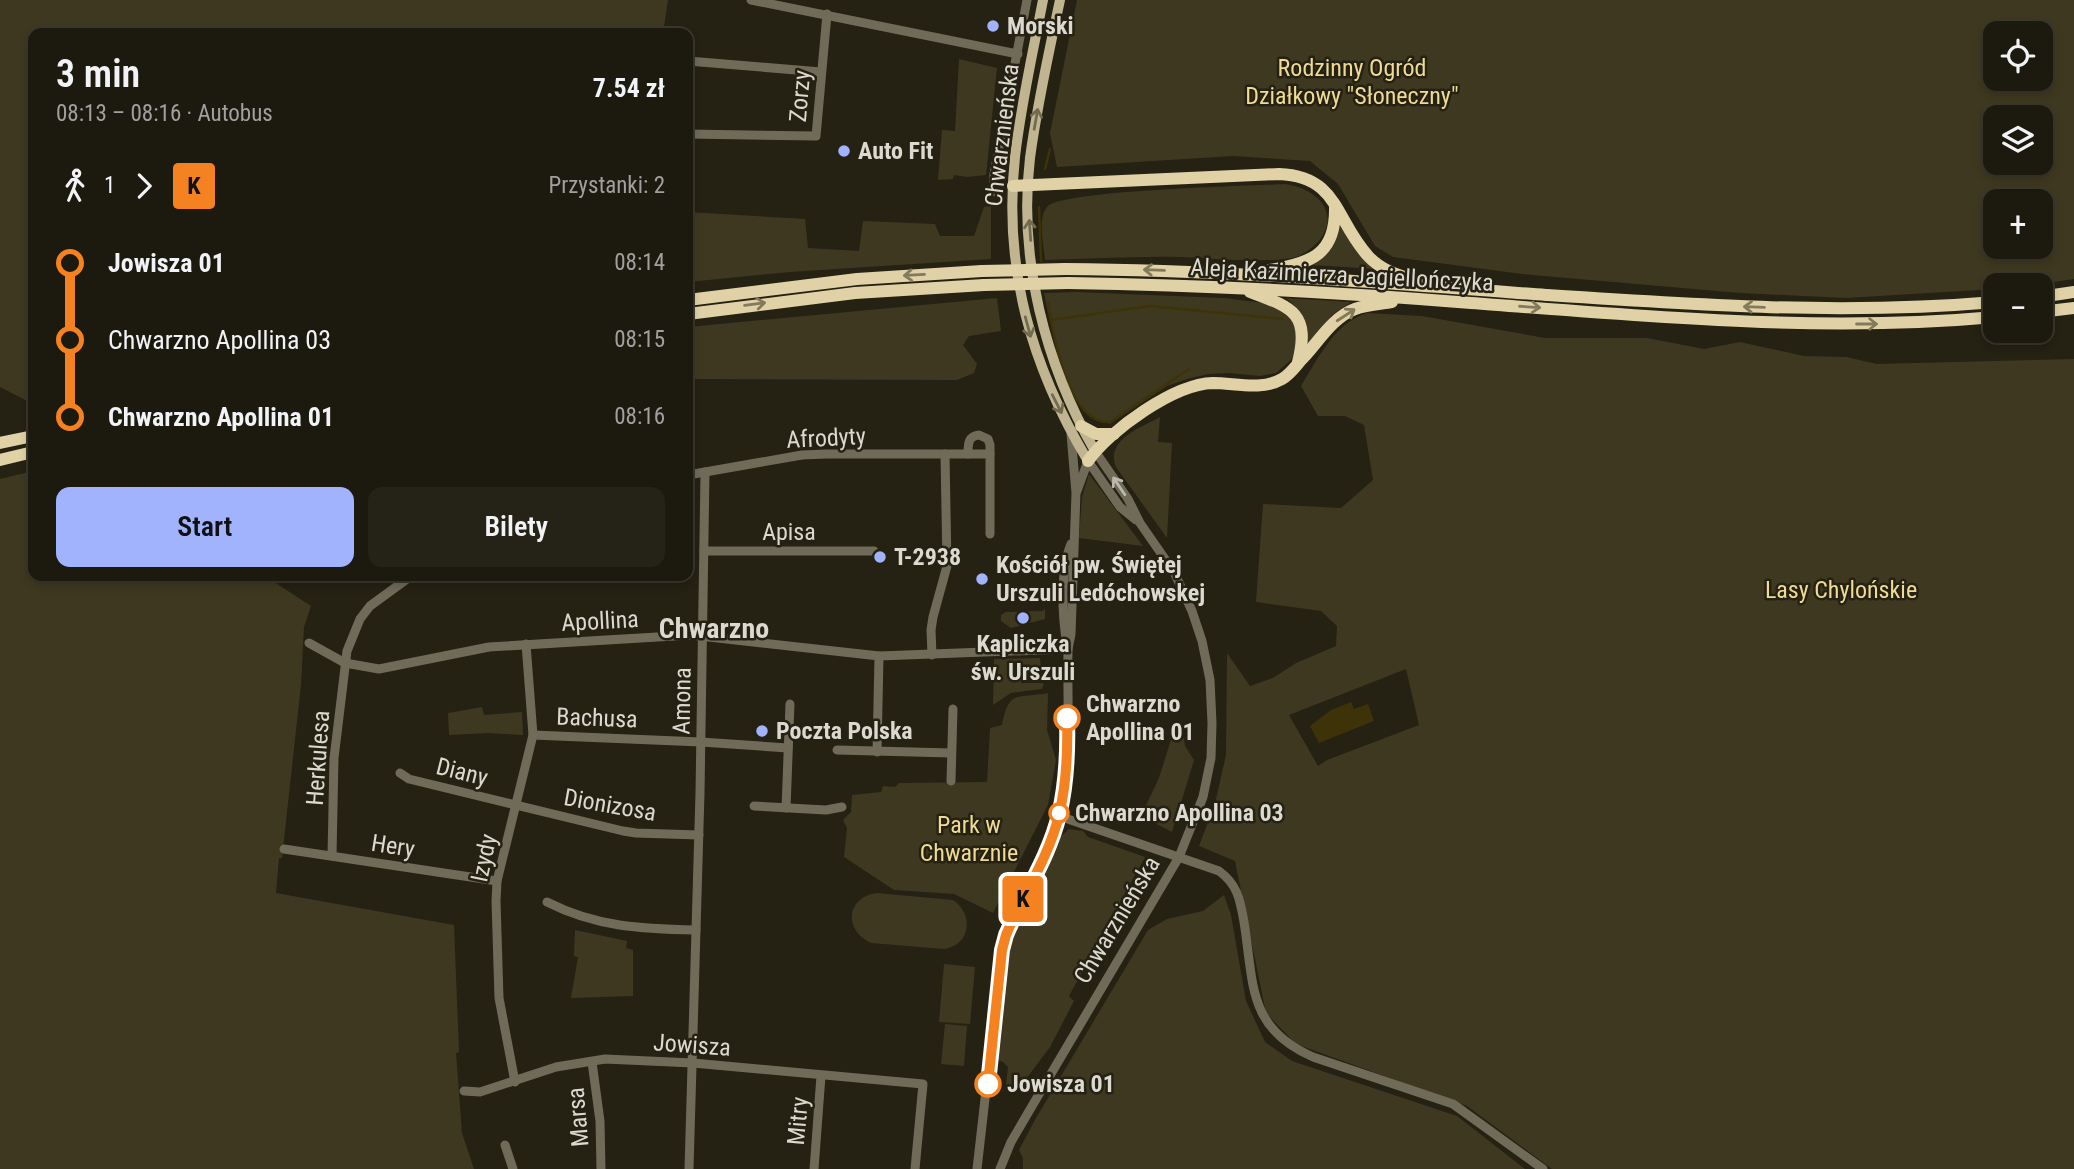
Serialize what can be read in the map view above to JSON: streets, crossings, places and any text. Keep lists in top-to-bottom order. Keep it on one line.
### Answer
{"streets":{"highway":["Aleja Kazimierza Jagiellończyka"],"main road":["Chwarznieńska"],"street":["Zorzy","Afrodyty","Apisa","Apollina","Amona","Bachusa","Herkulesa","Diany","Dionizosa","Hery","Izydy","Jowisza","Marsa","Mitry"]},"crossings":[["Chwarznieńska","Apollina"],["Afrodyty","Amona"],["Apisa","Amona"],["Apollina","Amona"],["Apollina","Herkulesa"],["Apollina","Izydy"],["Amona","Bachusa"],["Amona","Dionizosa"],["Amona","Jowisza"],["Bachusa","Izydy"],["Herkulesa","Hery"],["Diany","Dionizosa"],["Diany","Izydy"],["Dionizosa","Izydy"],["Hery","Izydy"],["Izydy","Jowisza"],["Jowisza","Marsa"],["Jowisza","Mitry"]],"districts":["Chwarzno"],"parks":["Rodzinny Ogród Działkowy \"Słoneczny\"","Lasy Chylońskie","Park w Chwarznie"],"places":["Morski","Auto Fit","T-2938","Kościół pw. Świętej Urszuli Ledóchowskej","Kapliczka św. Urszuli","Chwarzno Apollina 01","Poczta Polska","Chwarzno Apollina 03","Jowisza 01"],"lines":["bus line K"],"page":{"on_map":"K","map_buttons":["+","−"],"heading":["3 min","08:13 – 08:16 · Autobus","7.54 zł"],"legs":["1","K","Przystanki: 2"],"list":[{"name":"Jowisza 01","value":"08:14"},{"name":"Chwarzno Apollina 03","value":"08:15"},{"name":"Chwarzno Apollina 01","value":"08:16"}],"buttons":["Start","Bilety"]}}
